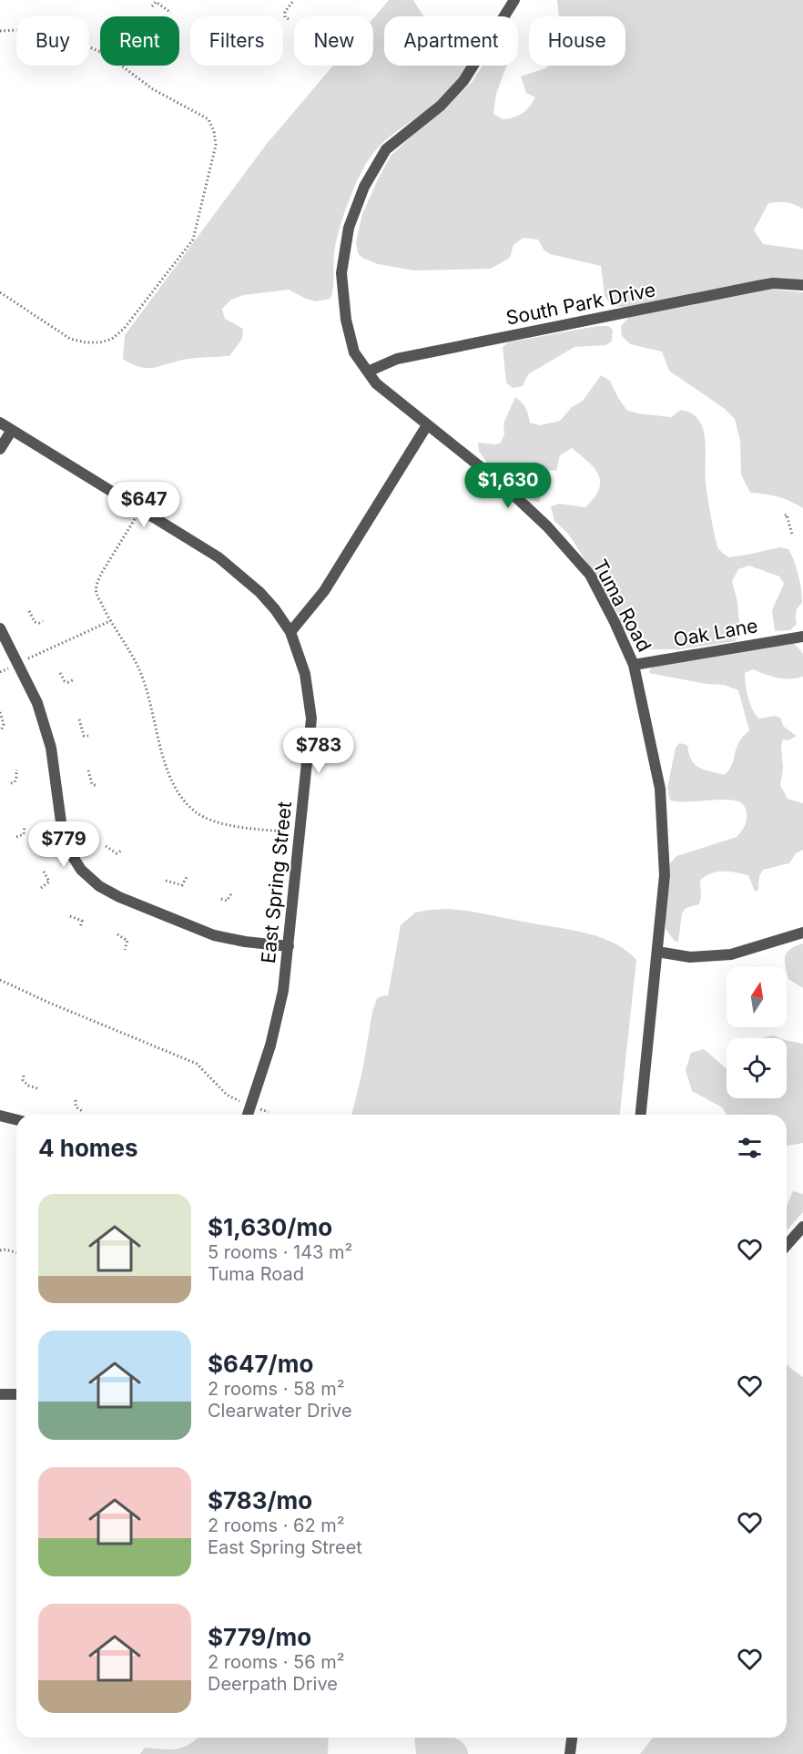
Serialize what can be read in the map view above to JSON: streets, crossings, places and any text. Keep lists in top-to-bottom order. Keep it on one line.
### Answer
{"streets":{"street":["South Park Drive","Tuma Road","Oak Lane","East Spring Street"]},"crossings":[["South Park Drive","Tuma Road"],["Tuma Road","Oak Lane"]],"north":"top","page":{"chip":["Buy","Rent","Filters","New","Apartment","House"],"price":["$1,630","$647","$783","$779"],"heading":"4 homes","list":[{"name":"$1,630/mo","note":"5 rooms · 143 m² · Tuma Road"},{"name":"$647/mo","note":"2 rooms · 58 m² · Clearwater Drive"},{"name":"$783/mo","note":"2 rooms · 62 m² · East Spring Street"},{"name":"$779/mo","note":"2 rooms · 56 m² · Deerpath Drive"}]}}
